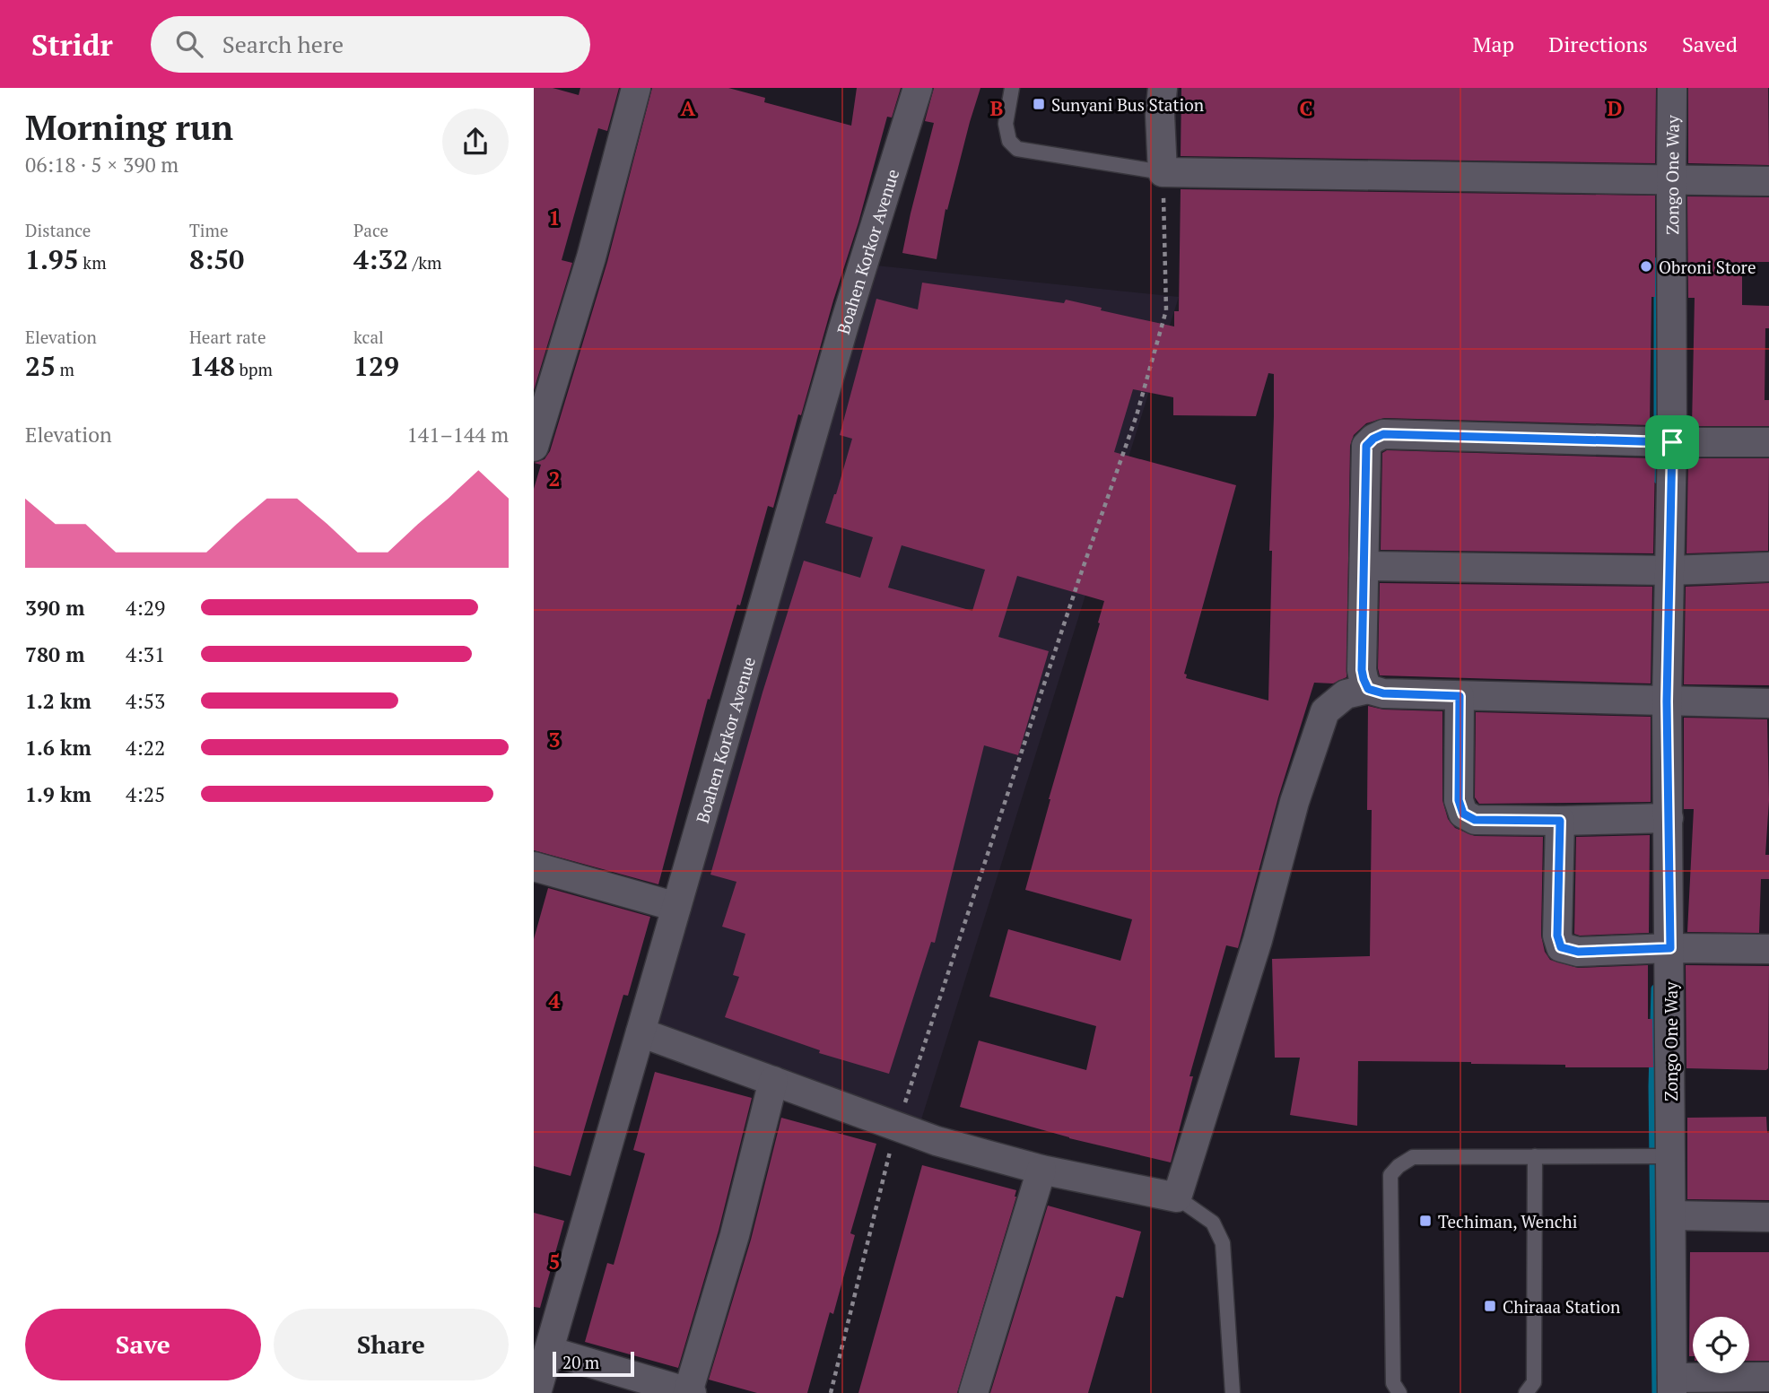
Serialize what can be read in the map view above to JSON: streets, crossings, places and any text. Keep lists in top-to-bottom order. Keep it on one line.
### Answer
{"streets":{"street":["Zongo One Way","Boahen Korkor Avenue"]},"places":{"transit":["Sunyani Bus Station","Techiman, Wenchi","Chiraaa Station"],"other":["Obroni Store"]},"scale_bar":"20 m","page":{"header":"Stridr","search":"Search here","nav":["Map","Directions","Saved"],"heading":["Morning run","06:18 · 5 × 390 m"],"stats":[["Distance","1.95 km"],["Time","8:50"],["Pace","4:32 /km"],["Elevation","25 m"],["Heart rate","148 bpm"],["kcal","129"]],"chart":["Elevation","141–144 m"],"list":[{"name":"390 m","note":"4:29"},{"name":"780 m","note":"4:31"},{"name":"1.2 km","note":"4:53"},{"name":"1.6 km","note":"4:22"},{"name":"1.9 km","note":"4:25"}],"buttons":["Save","Share"],"scale":"20 m"},"grid":{"columns":["A","B","C","D"],"rows":["1","2","3","4","5"]}}
